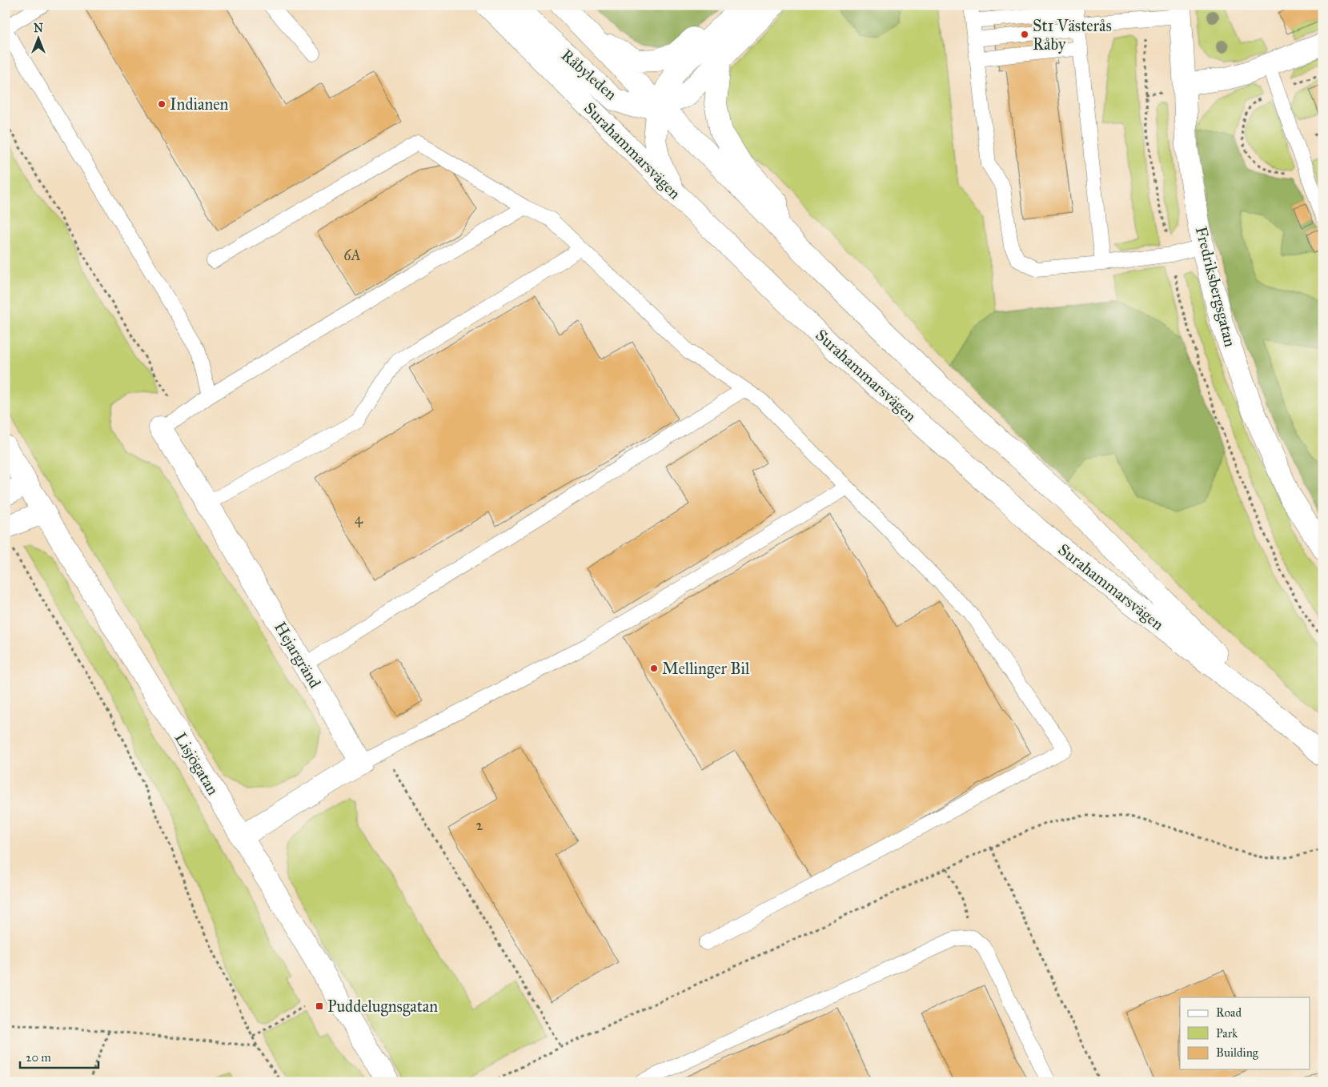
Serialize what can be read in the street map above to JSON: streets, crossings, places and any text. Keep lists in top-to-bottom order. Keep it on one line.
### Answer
{"streets":{"main road":["Råbyleden","Surahammarsvägen","Fredriksbergsgatan","Hejargränd","Lisjögatan"]},"crossings":[["Råbyleden","Surahammarsvägen"]],"places":{"other":["St1 Västerås Råby","Indianen","Mellinger Bil"],"transit":["Puddelugnsgatan"]},"house_numbers":["6A","4","2"],"legend":["Road","Park","Building"],"scale_bar":"20 m","north":"top"}
